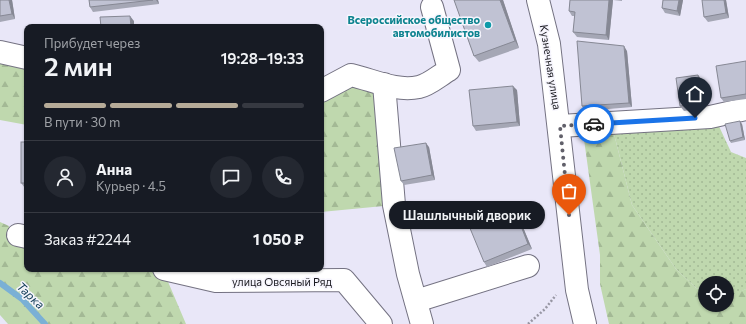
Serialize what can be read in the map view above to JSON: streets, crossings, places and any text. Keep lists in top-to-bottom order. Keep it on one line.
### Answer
{"streets":{"street":["Кузнечная улица","улица Овсяный Ряд"]},"water":["Тарка"],"places":["Всероссийское общество автомобилистов","Шашлычный дворик"],"page":{"heading":["2 мин","Прибудет через","19:28–19:33"],"panel":["Анна","Курьер · 4.5","Заказ #2244","1 050 ₽"],"bar":"В пути · 30 m","bubble":"Шашлычный дворик"}}
